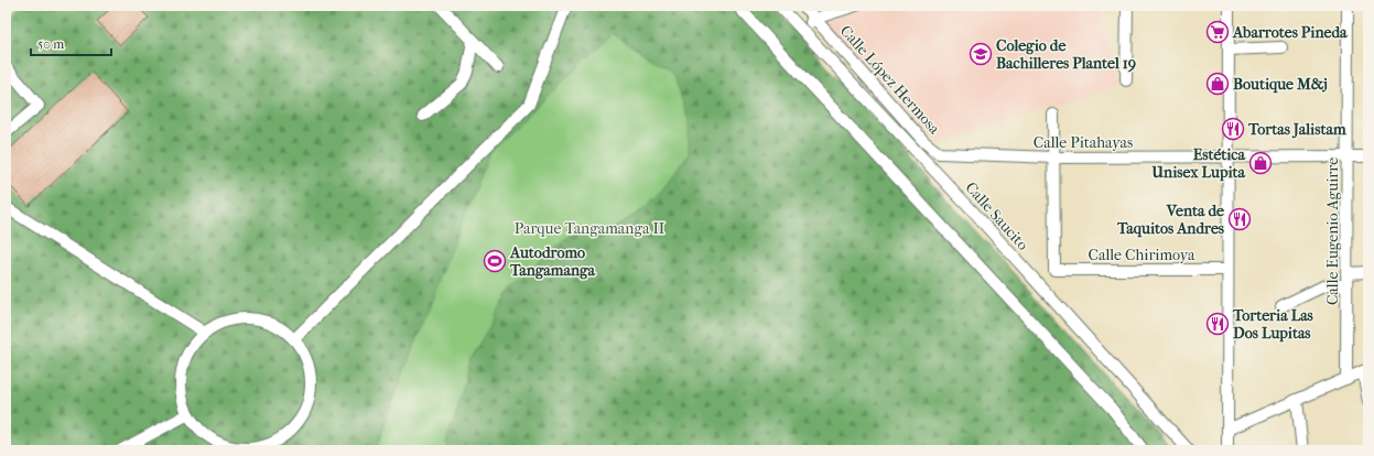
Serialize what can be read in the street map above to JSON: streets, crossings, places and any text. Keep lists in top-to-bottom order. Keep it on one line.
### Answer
{"streets":{"street":["Calle López Hermosa","Calle Pitahayas","Calle Saucito","Calle Eugenio Aguirre","Calle Chirimoya"]},"crossings":[["Calle López Hermosa","Calle Pitahayas"],["Calle Pitahayas","Calle Eugenio Aguirre"],["Calle Pitahayas","Calle Chirimoya"]],"parks":["Parque Tangamanga II"],"places":{"supermarket":["Abarrotes Pineda"],"school or university":["Colegio de Bachilleres Plantel 19"],"shop":["Boutique M&j","Estética Unisex Lupita"],"restaurant":["Tortas Jalistam","Venta de Taquitos Andres","Torteria Las Dos Lupitas"],"sports":["Autodromo Tangamanga"]},"scale_bar":"50 m"}
